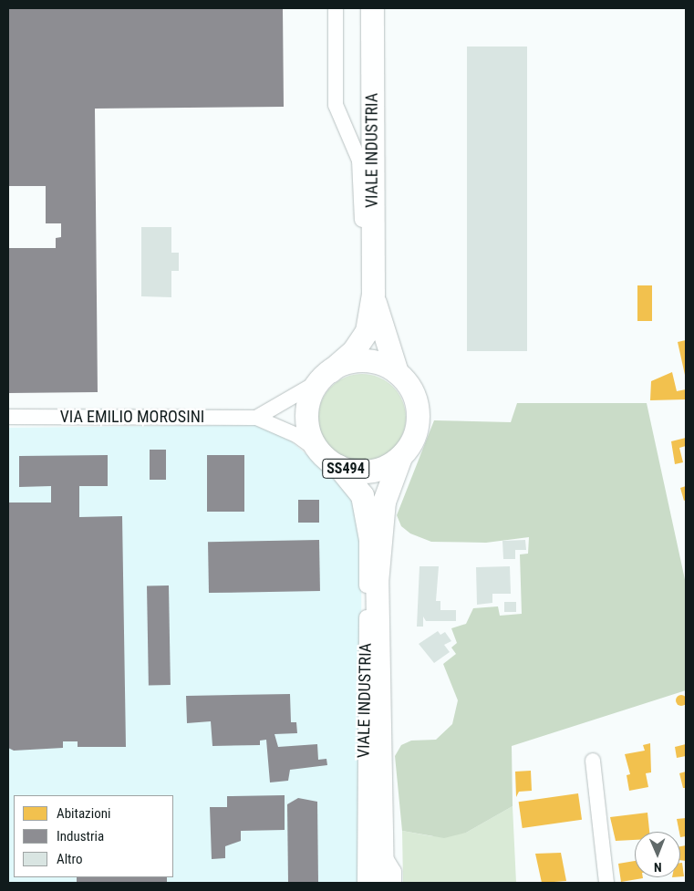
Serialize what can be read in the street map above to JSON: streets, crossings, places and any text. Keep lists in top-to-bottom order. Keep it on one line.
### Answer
{"streets":{"main road":["VIALE INDUSTRIA","SS494"],"street":["VIA EMILIO MOROSINI"]},"crossings":[["VIALE INDUSTRIA","VIA EMILIO MOROSINI"],["VIALE INDUSTRIA","SS494"],["VIA EMILIO MOROSINI","SS494"]],"legend":["Abitazioni","Industria","Altro"],"north":"bottom"}
